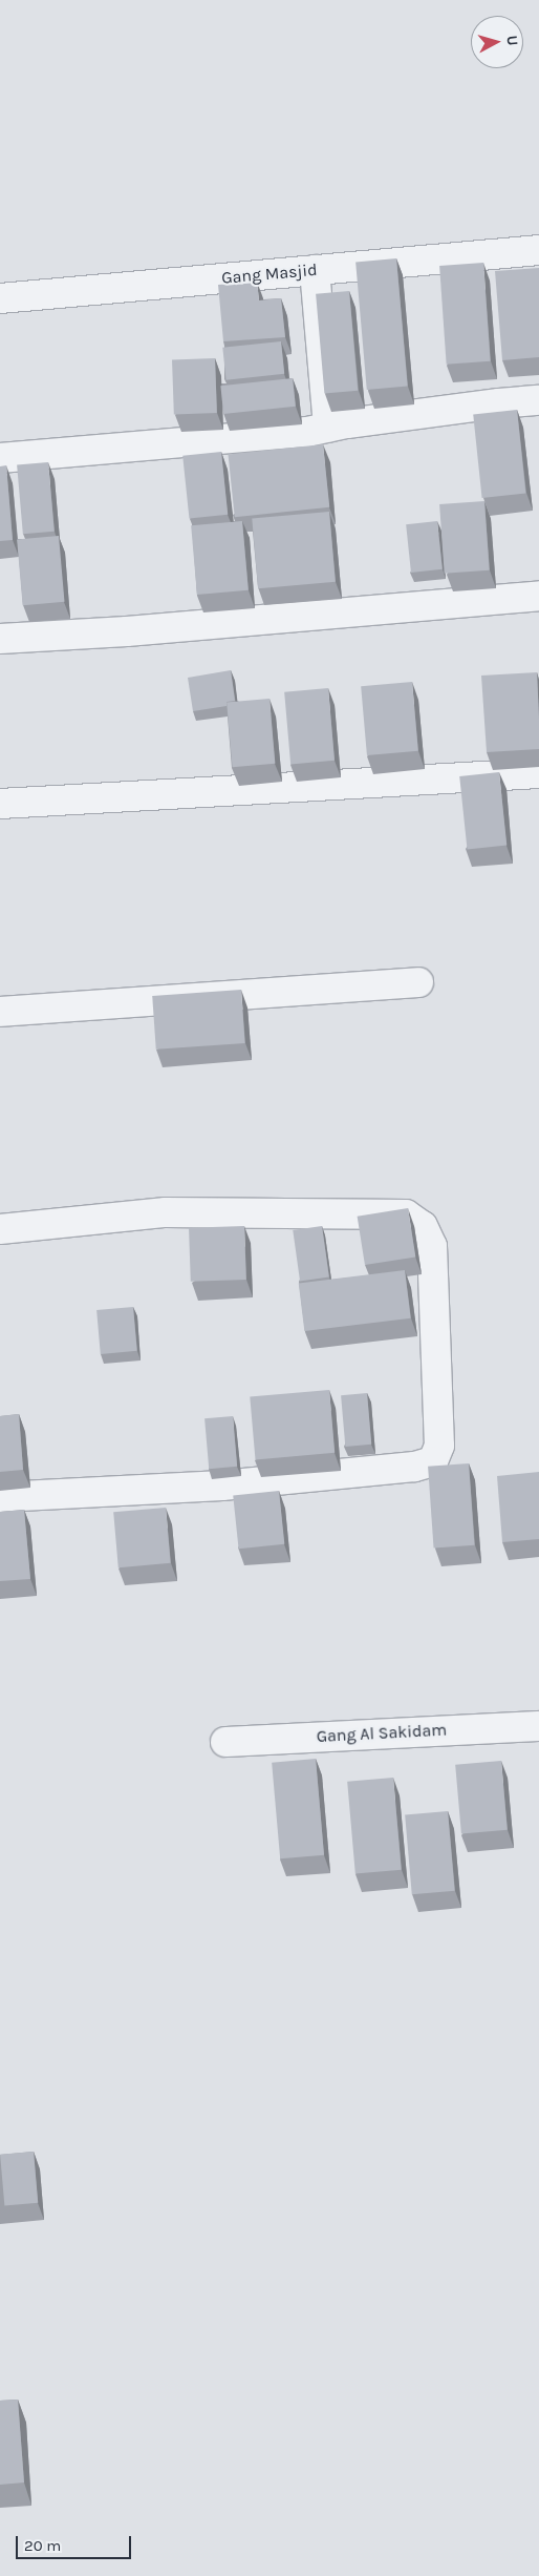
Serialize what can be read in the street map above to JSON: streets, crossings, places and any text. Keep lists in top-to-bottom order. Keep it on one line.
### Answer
{"streets":{"street":["Gang Masjid","Gang Al Sakidam"]},"scale_bar":"20 m","north":"right"}
